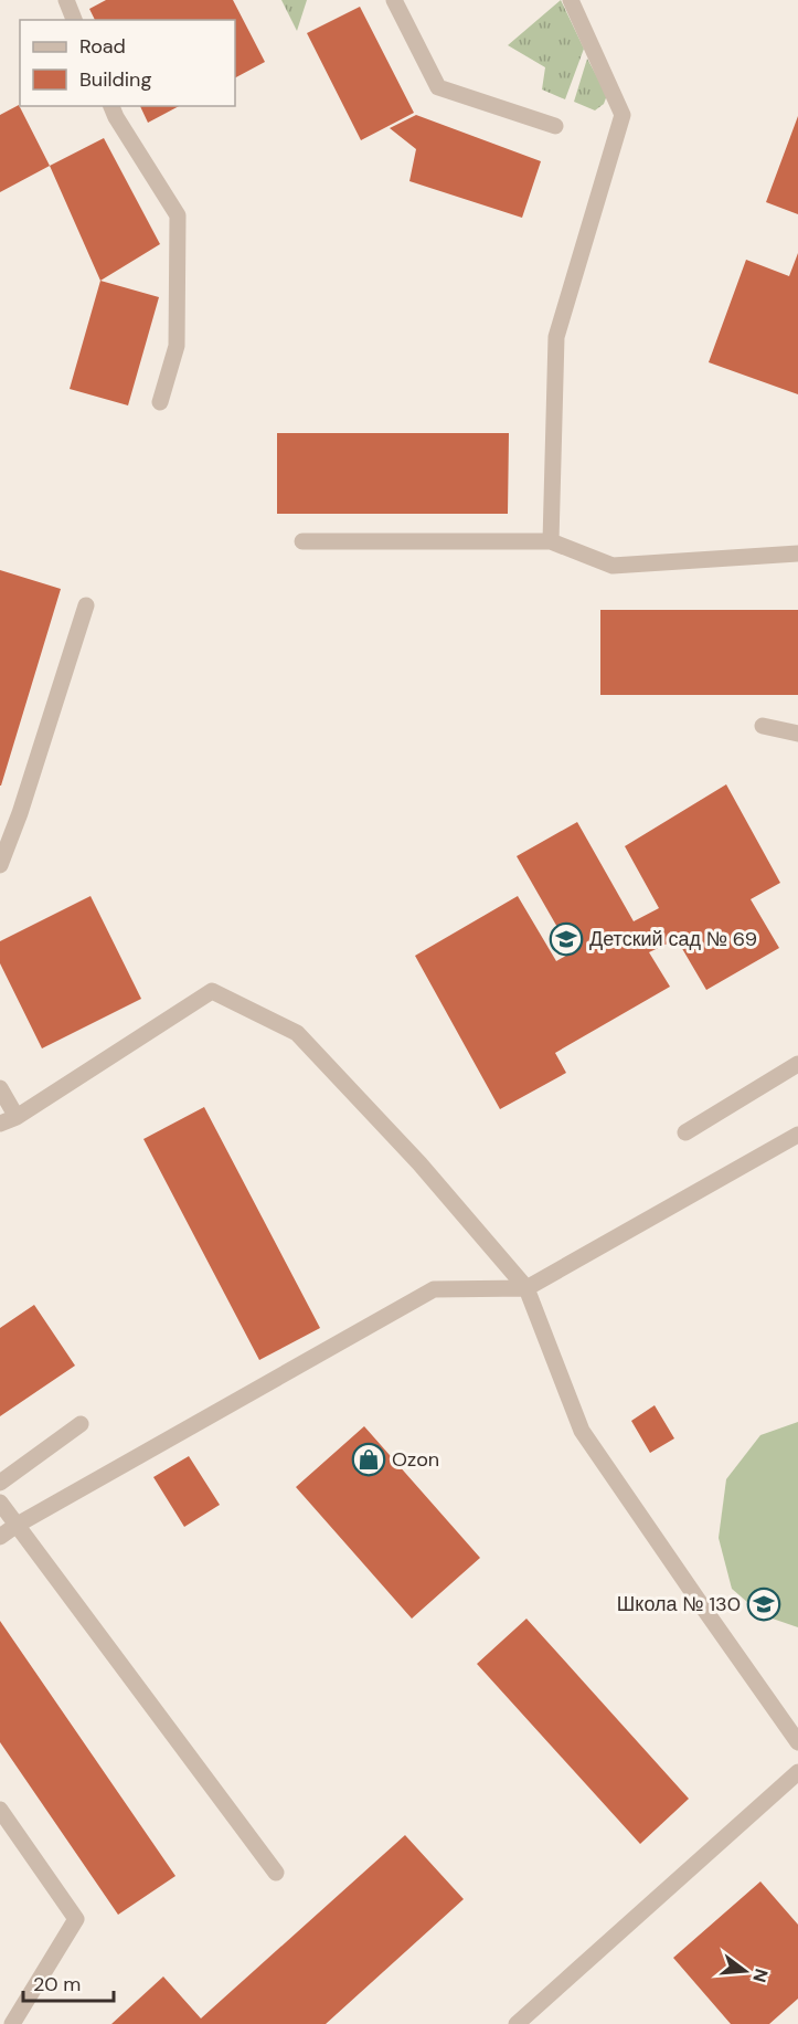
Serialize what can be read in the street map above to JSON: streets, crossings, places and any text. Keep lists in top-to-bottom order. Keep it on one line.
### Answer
{"places":{"school or university":["Детский сад № 69","Школа № 130"],"shop":["Ozon"]},"legend":["Road","Building"],"scale_bar":"20 m","north":"right"}
